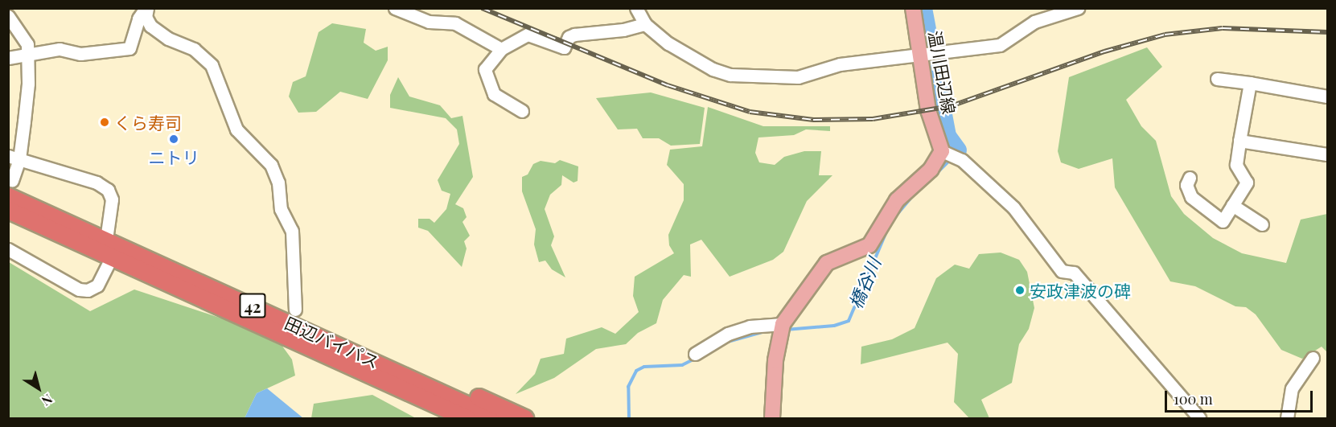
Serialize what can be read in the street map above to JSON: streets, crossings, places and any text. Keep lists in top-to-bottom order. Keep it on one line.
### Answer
{"streets":{"highway":["42","田辺バイパス"],"main road":["温川田辺線"]},"water":["橋谷川"],"places":["くら寿司","ニトリ","安政津波の碑"],"scale_bar":"100 m","north":"bottom right"}
